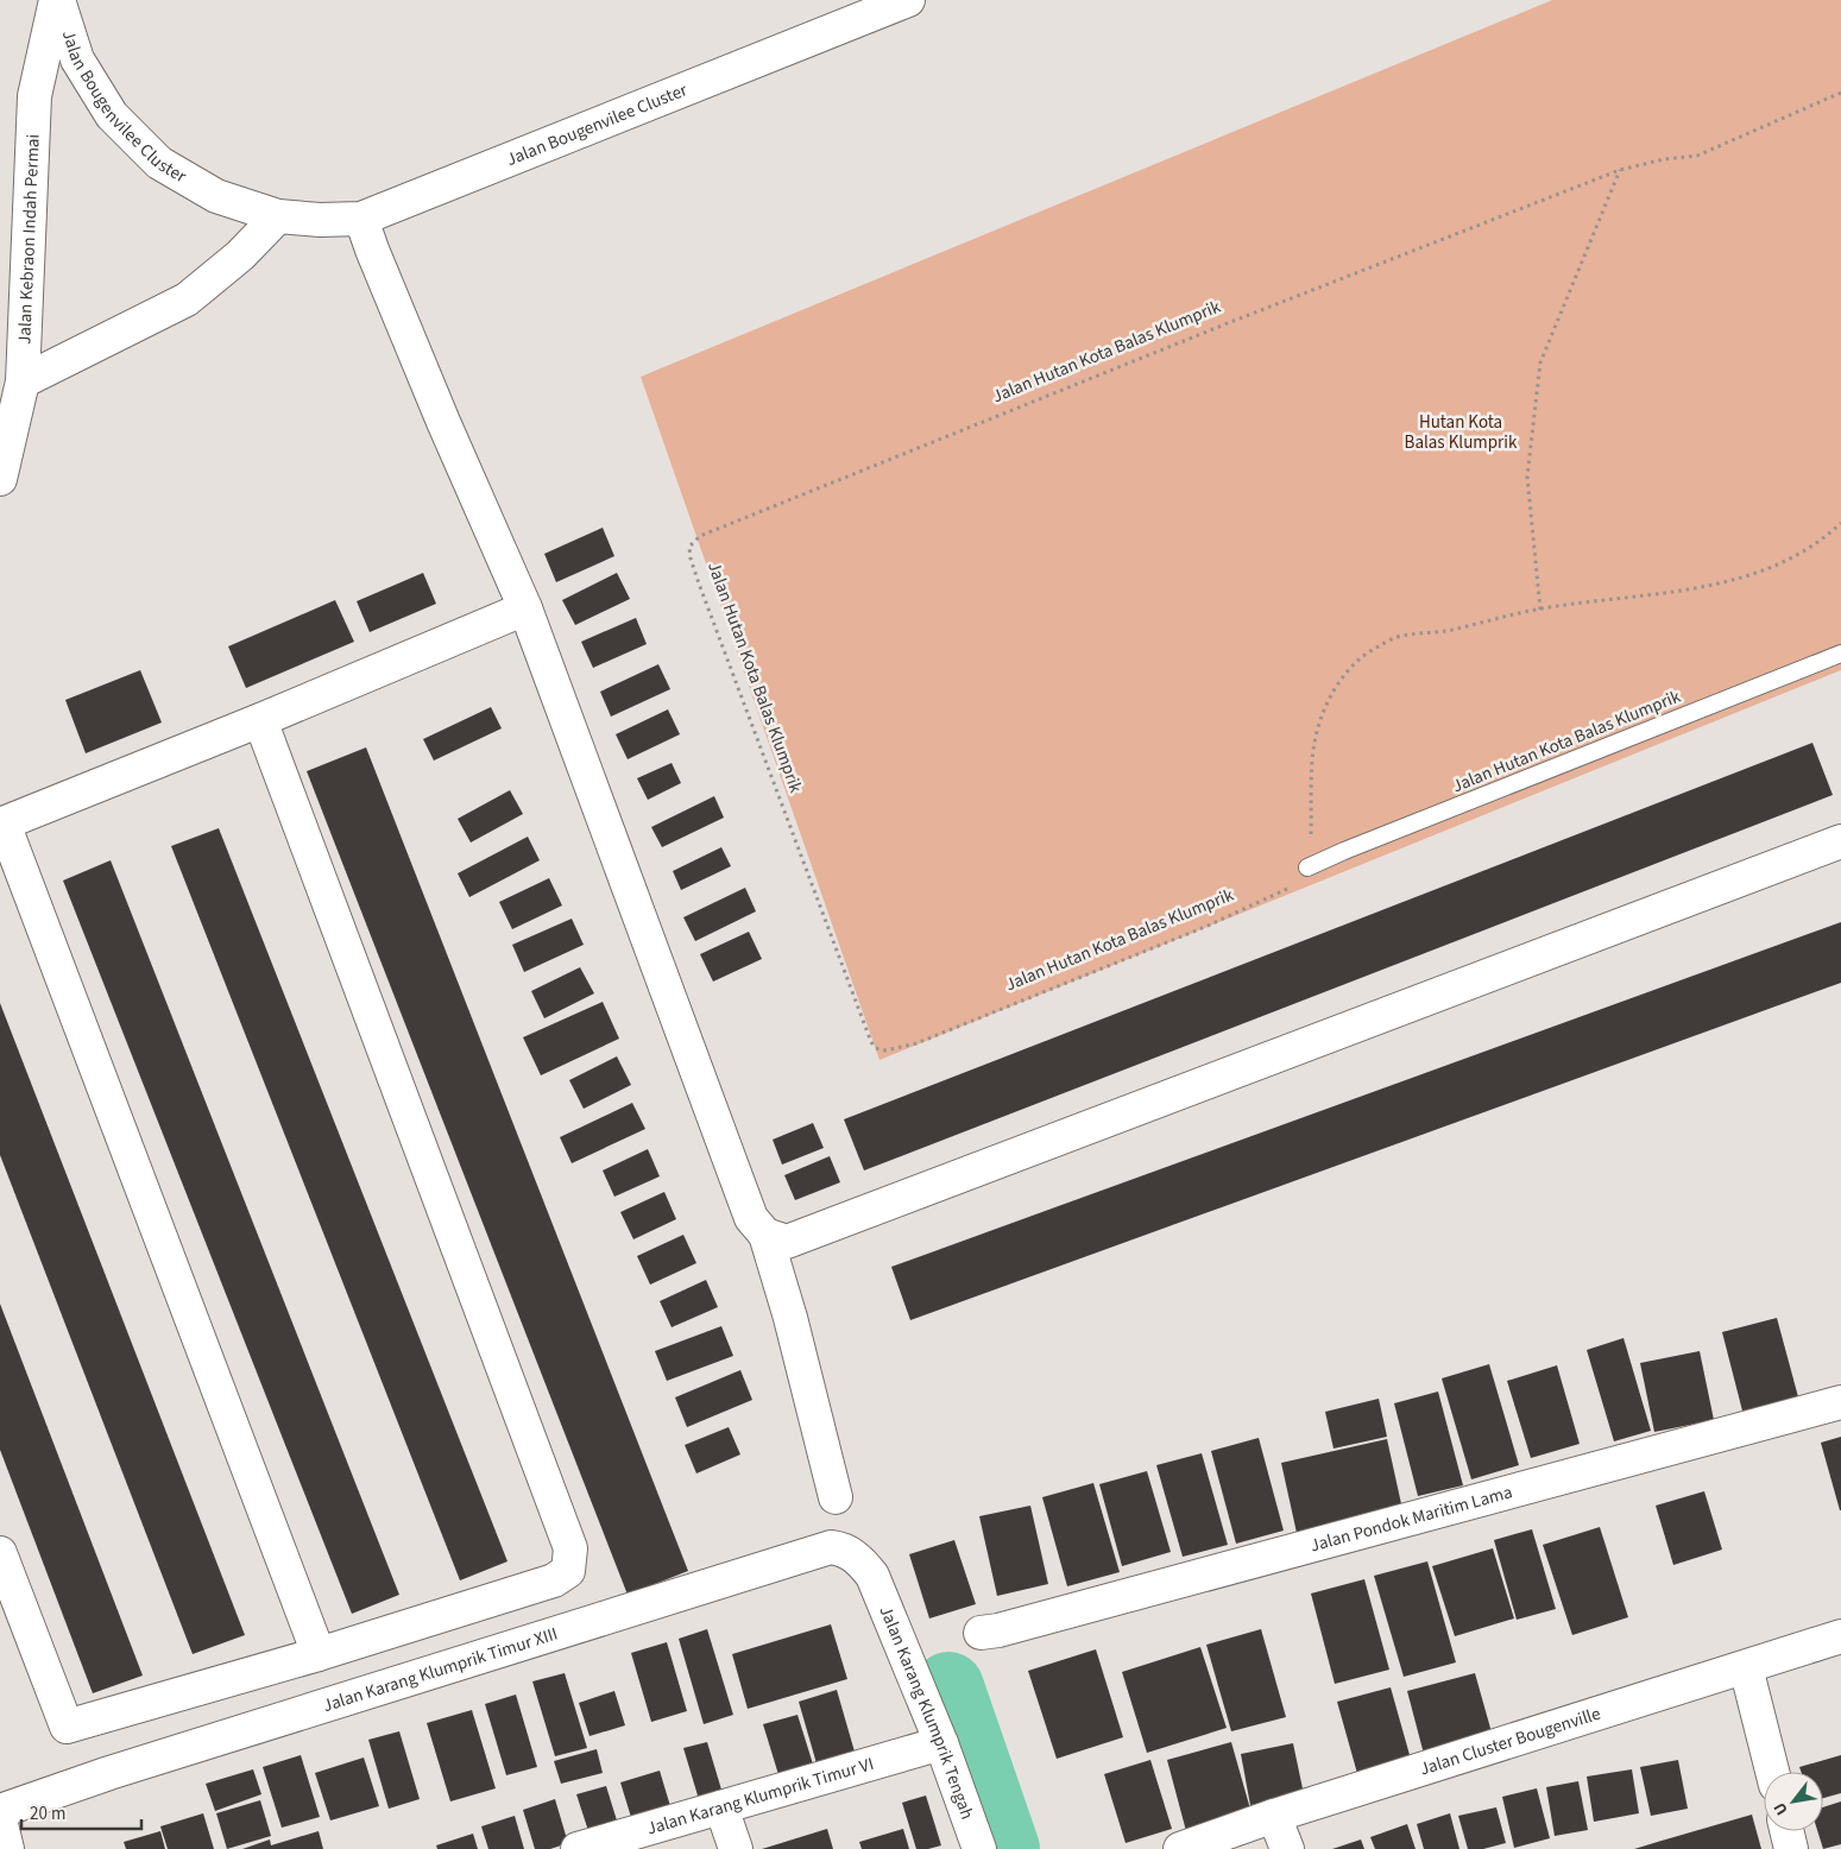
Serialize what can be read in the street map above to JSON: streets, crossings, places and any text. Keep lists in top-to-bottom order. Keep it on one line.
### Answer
{"streets":{"street":["Jalan Bougenvilee Cluster","Jalan Kebraon Indah Permai","Jalan Pondok Maritim Lama","Jalan Karang Klumprik Timur XIII","Jalan Karang Klumprik Tengah","Jalan Cluster Bougenville","Jalan Karang Klumprik Timur VI"],"lane":["Jalan Hutan Kota Balas Klumprik"]},"crossings":[["Jalan Bougenvilee Cluster","Jalan Kebraon Indah Permai"],["Jalan Karang Klumprik Timur XIII","Jalan Karang Klumprik Tengah"],["Jalan Karang Klumprik Tengah","Jalan Karang Klumprik Timur VI"]],"parks":["Hutan Kota Balas Klumprik"],"scale_bar":"20 m","north":"bottom left"}
